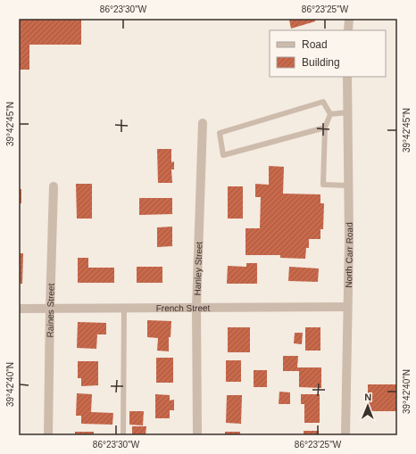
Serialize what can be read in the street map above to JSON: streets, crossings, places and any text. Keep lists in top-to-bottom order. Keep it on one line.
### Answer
{"streets":{"street":["North Carr Road","Hanley Street","French Street","Raines Street"]},"crossings":[["North Carr Road","French Street"],["Hanley Street","French Street"],["French Street","Raines Street"]],"legend":["Road","Building"],"north":"top","coordinates":["86°23'30\"W","86°23'25\"W","39°42'45\"N","39°42'40\"N"]}
